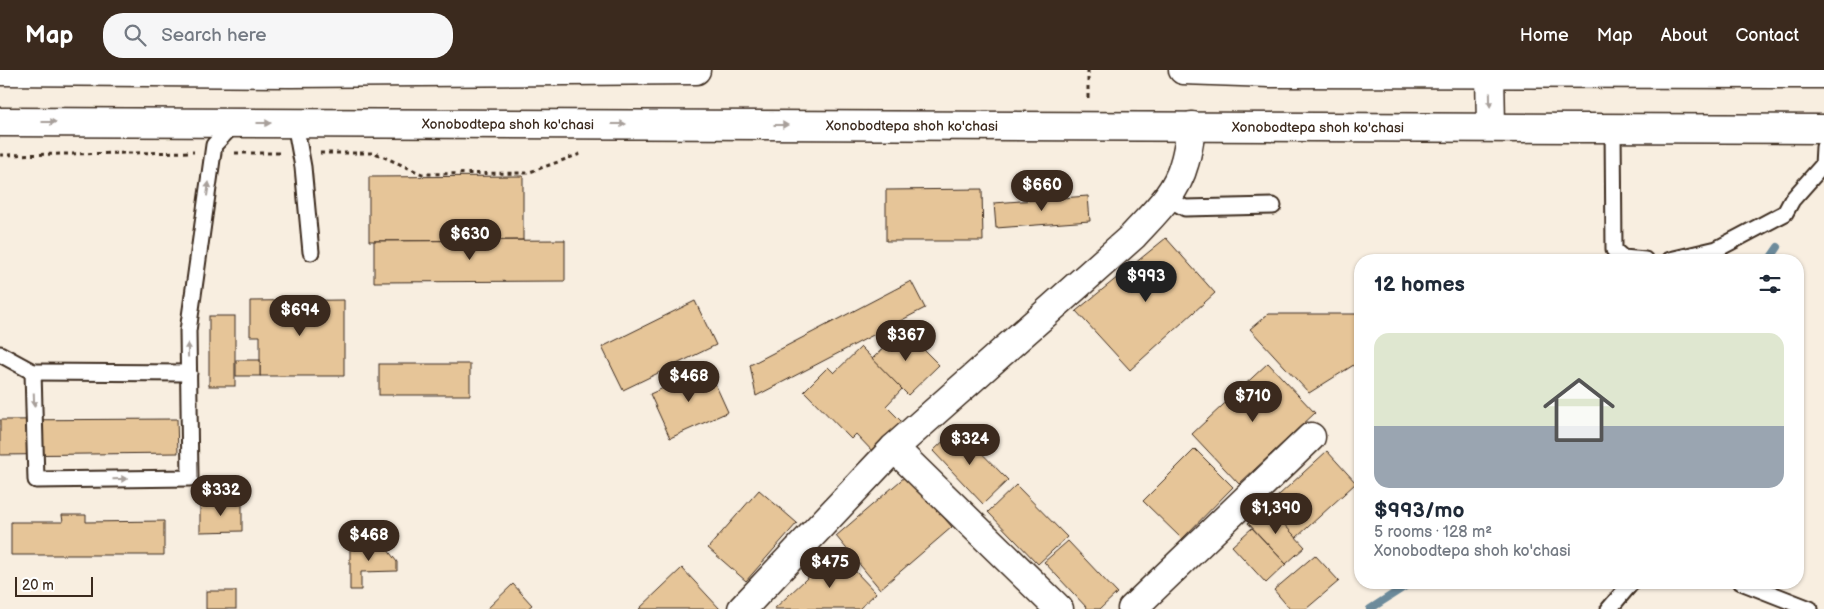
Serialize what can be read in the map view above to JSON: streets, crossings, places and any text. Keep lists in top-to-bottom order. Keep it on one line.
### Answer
{"streets":{"main road":["Xonobodtepa shoh ko'chasi"]},"scale_bar":"20 m","page":{"header":"Map","search":"Search here","nav":["Home","Map","About","Contact"],"price":["$660","$630","$993","$694","$367","$468","$710","$324","$332","$1,390","$468","$475"],"heading":"12 homes","list":[{"name":"$993/mo","note":"5 rooms · 128 m² · Xonobodtepa shoh ko'chasi"}],"scale":"20 m"}}
